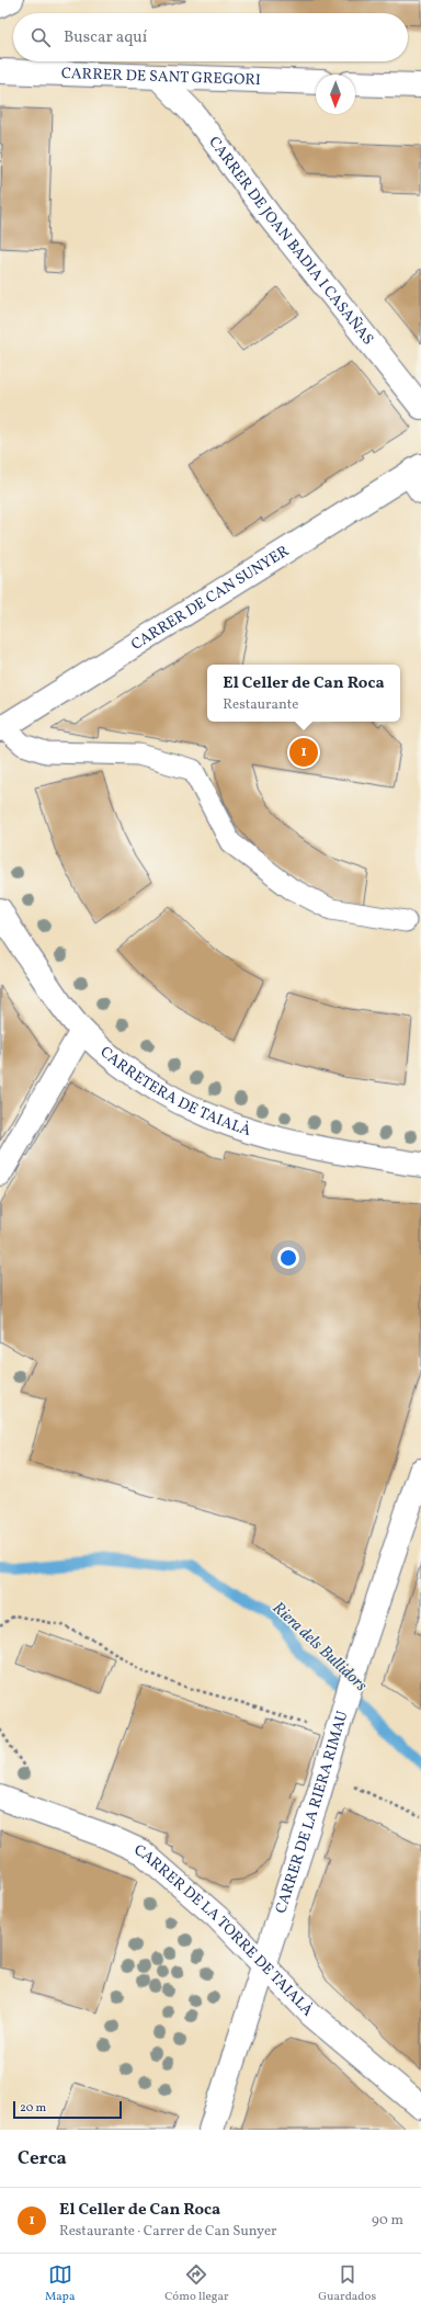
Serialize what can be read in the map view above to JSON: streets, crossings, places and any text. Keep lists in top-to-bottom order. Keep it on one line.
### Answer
{"streets":{"street":["CARRER DE SANT GREGORI","CARRER DE JOAN BADIA I CASAÑAS","CARRER DE CAN SUNYER","CARRETERA DE TAIALÀ","CARRER DE LA RIERA RIMAU","CARRER DE LA TORRE DE TAIALÀ"]},"crossings":[["CARRER DE SANT GREGORI","CARRER DE JOAN BADIA I CASAÑAS"],["CARRER DE LA RIERA RIMAU","CARRER DE LA TORRE DE TAIALÀ"]],"water":["Riera dels Bullidors"],"scale_bar":"20 m","north":"bottom","page":{"search":"Buscar aquí","popup":["El Celler de Can Roca","Restaurante"],"pins":"1","scale":"20 m","heading":"Cerca","list":[{"mark":"1","name":"El Celler de Can Roca","note":"Restaurante · Carrer de Can Sunyer","value":"90 m"}],"nav":["Mapa","Cómo llegar","Guardados"]}}
